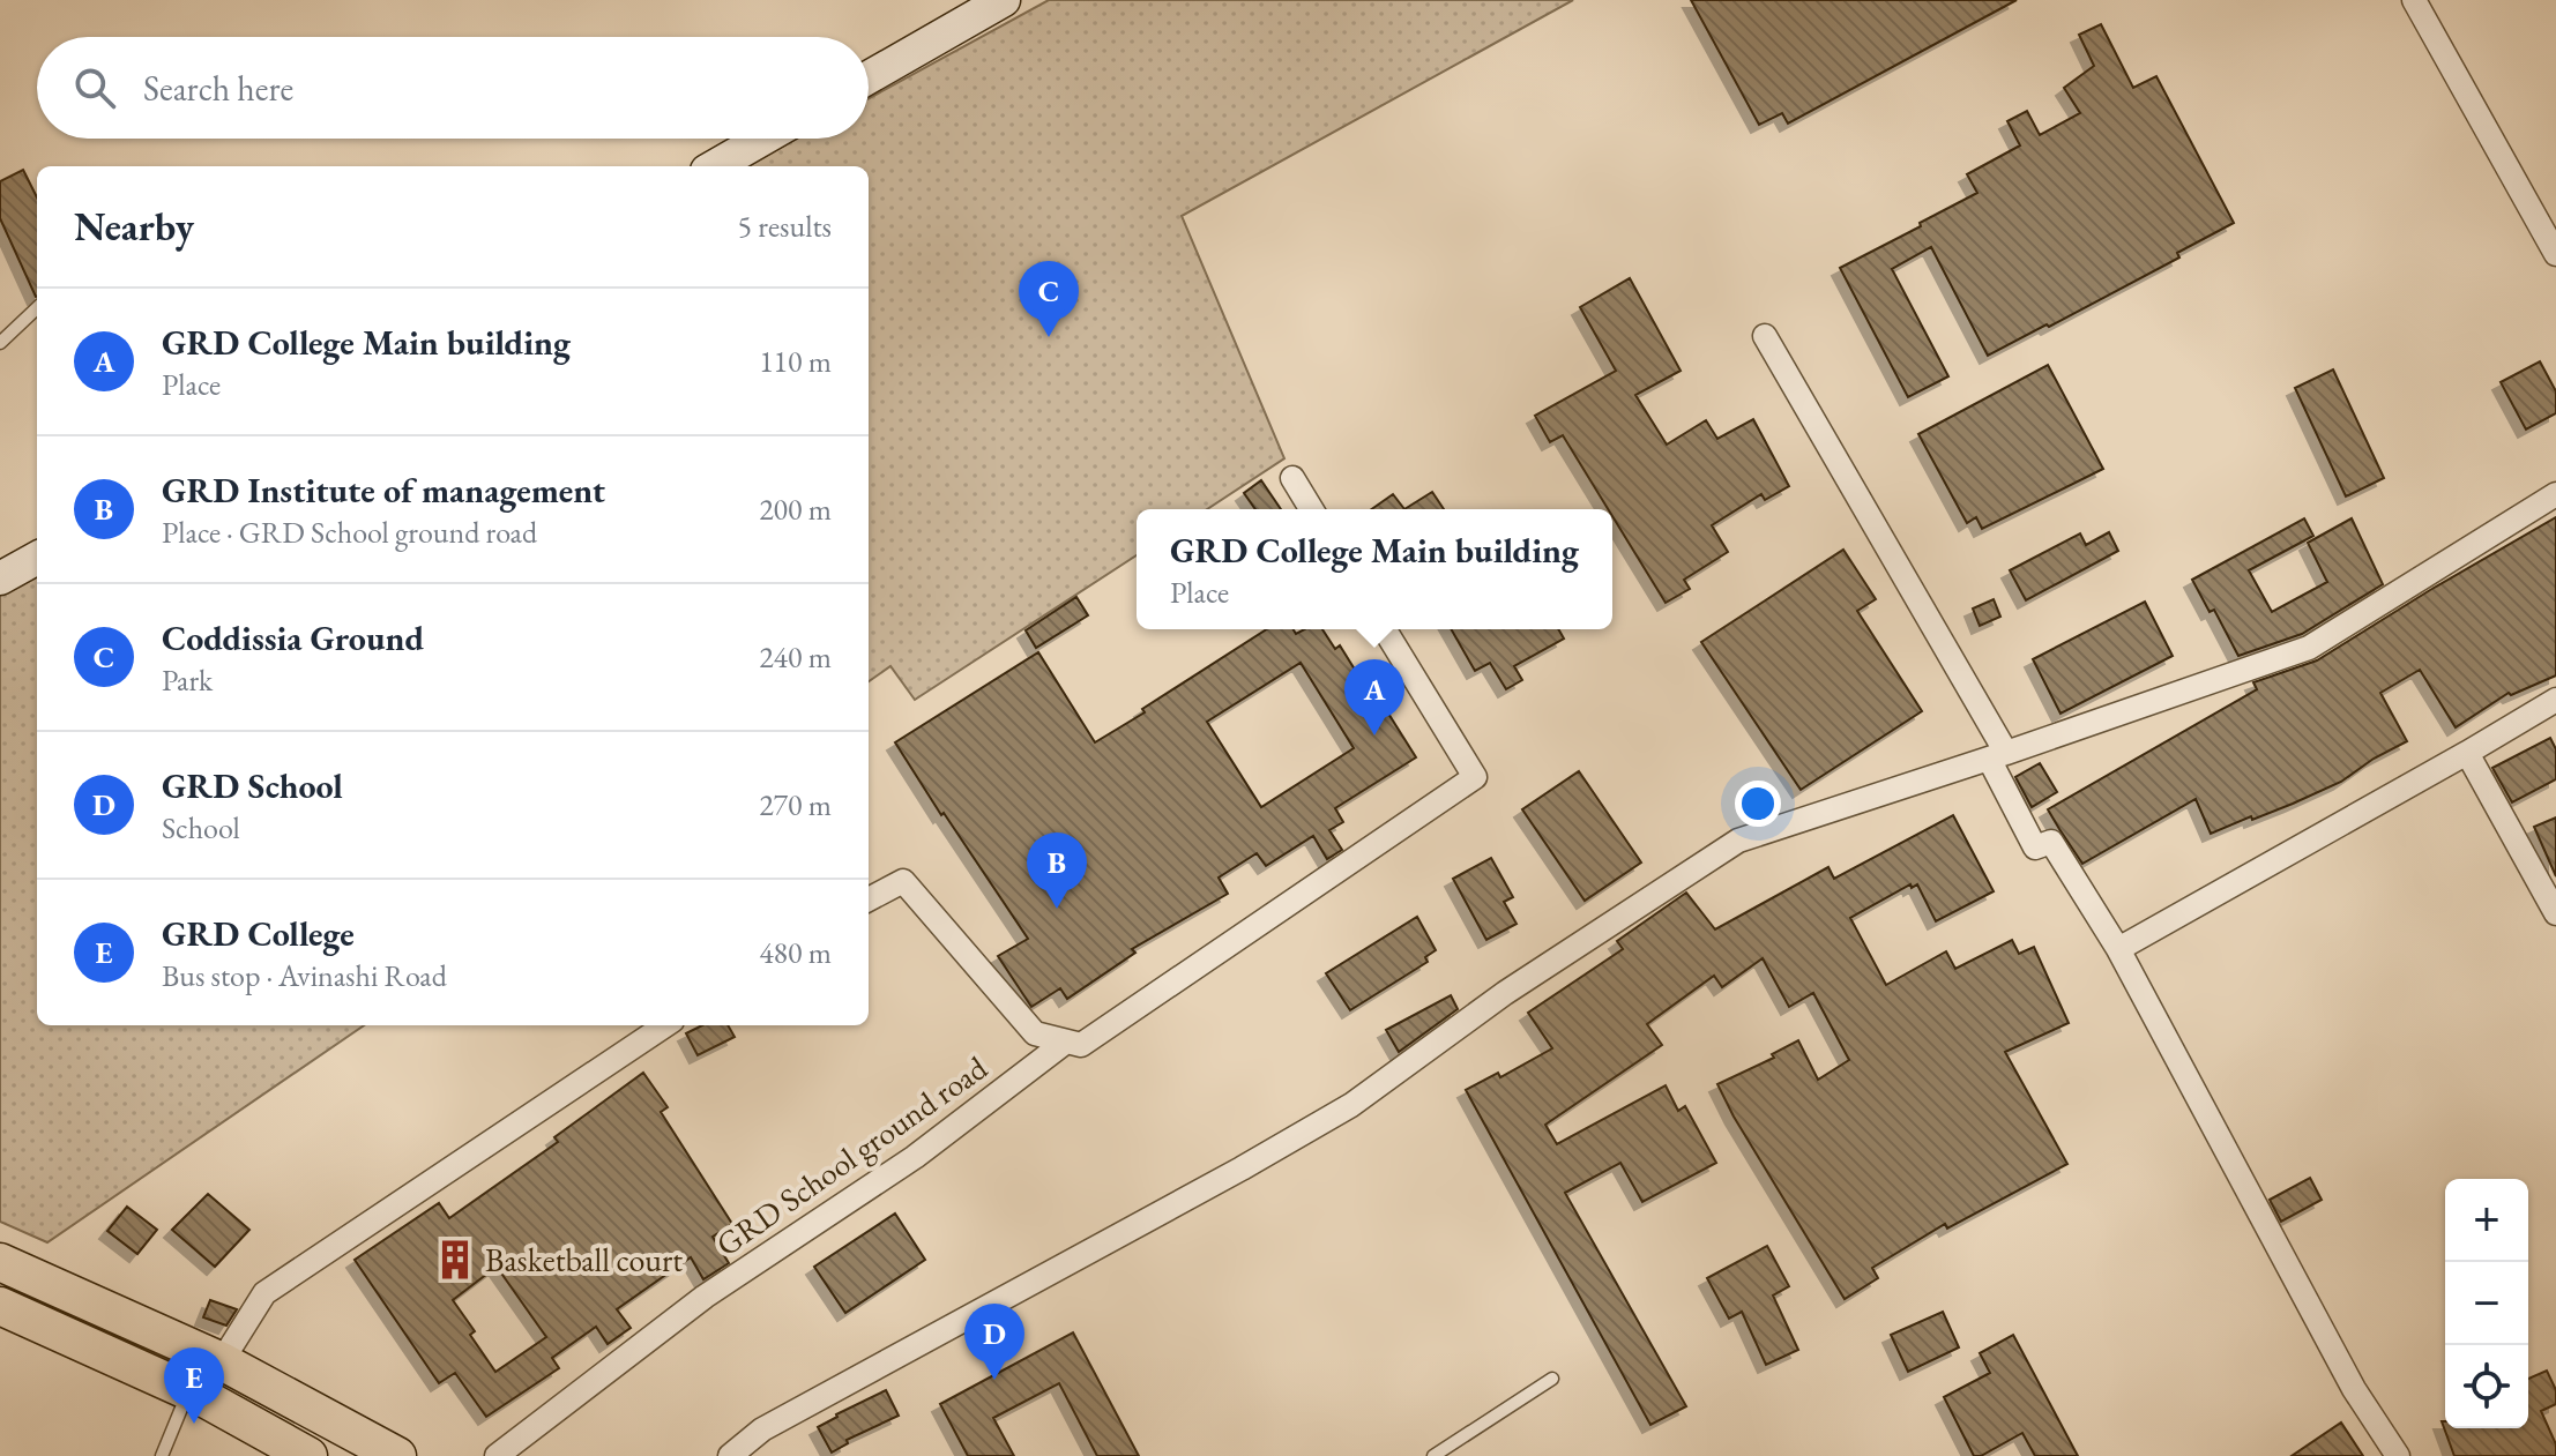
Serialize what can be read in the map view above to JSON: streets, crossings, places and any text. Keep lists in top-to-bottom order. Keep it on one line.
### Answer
{"streets":{"street":["GRD School ground road"]},"places":{"building":["Basketball court"]},"page":{"search":"Search here","heading":["Nearby","5 results"],"pins":["C","A","B","D","E"],"list":[{"mark":"A","name":"GRD College Main building","note":"Place","value":"110 m"},{"mark":"B","name":"GRD Institute of management","note":"Place · GRD School ground road","value":"200 m"},{"mark":"C","name":"Coddissia Ground","note":"Park","value":"240 m"},{"mark":"D","name":"GRD School","note":"School","value":"270 m"},{"mark":"E","name":"GRD College","note":"Bus stop · Avinashi Road","value":"480 m"}],"popup":["GRD College Main building","Place"],"map_buttons":["+","−"]}}
